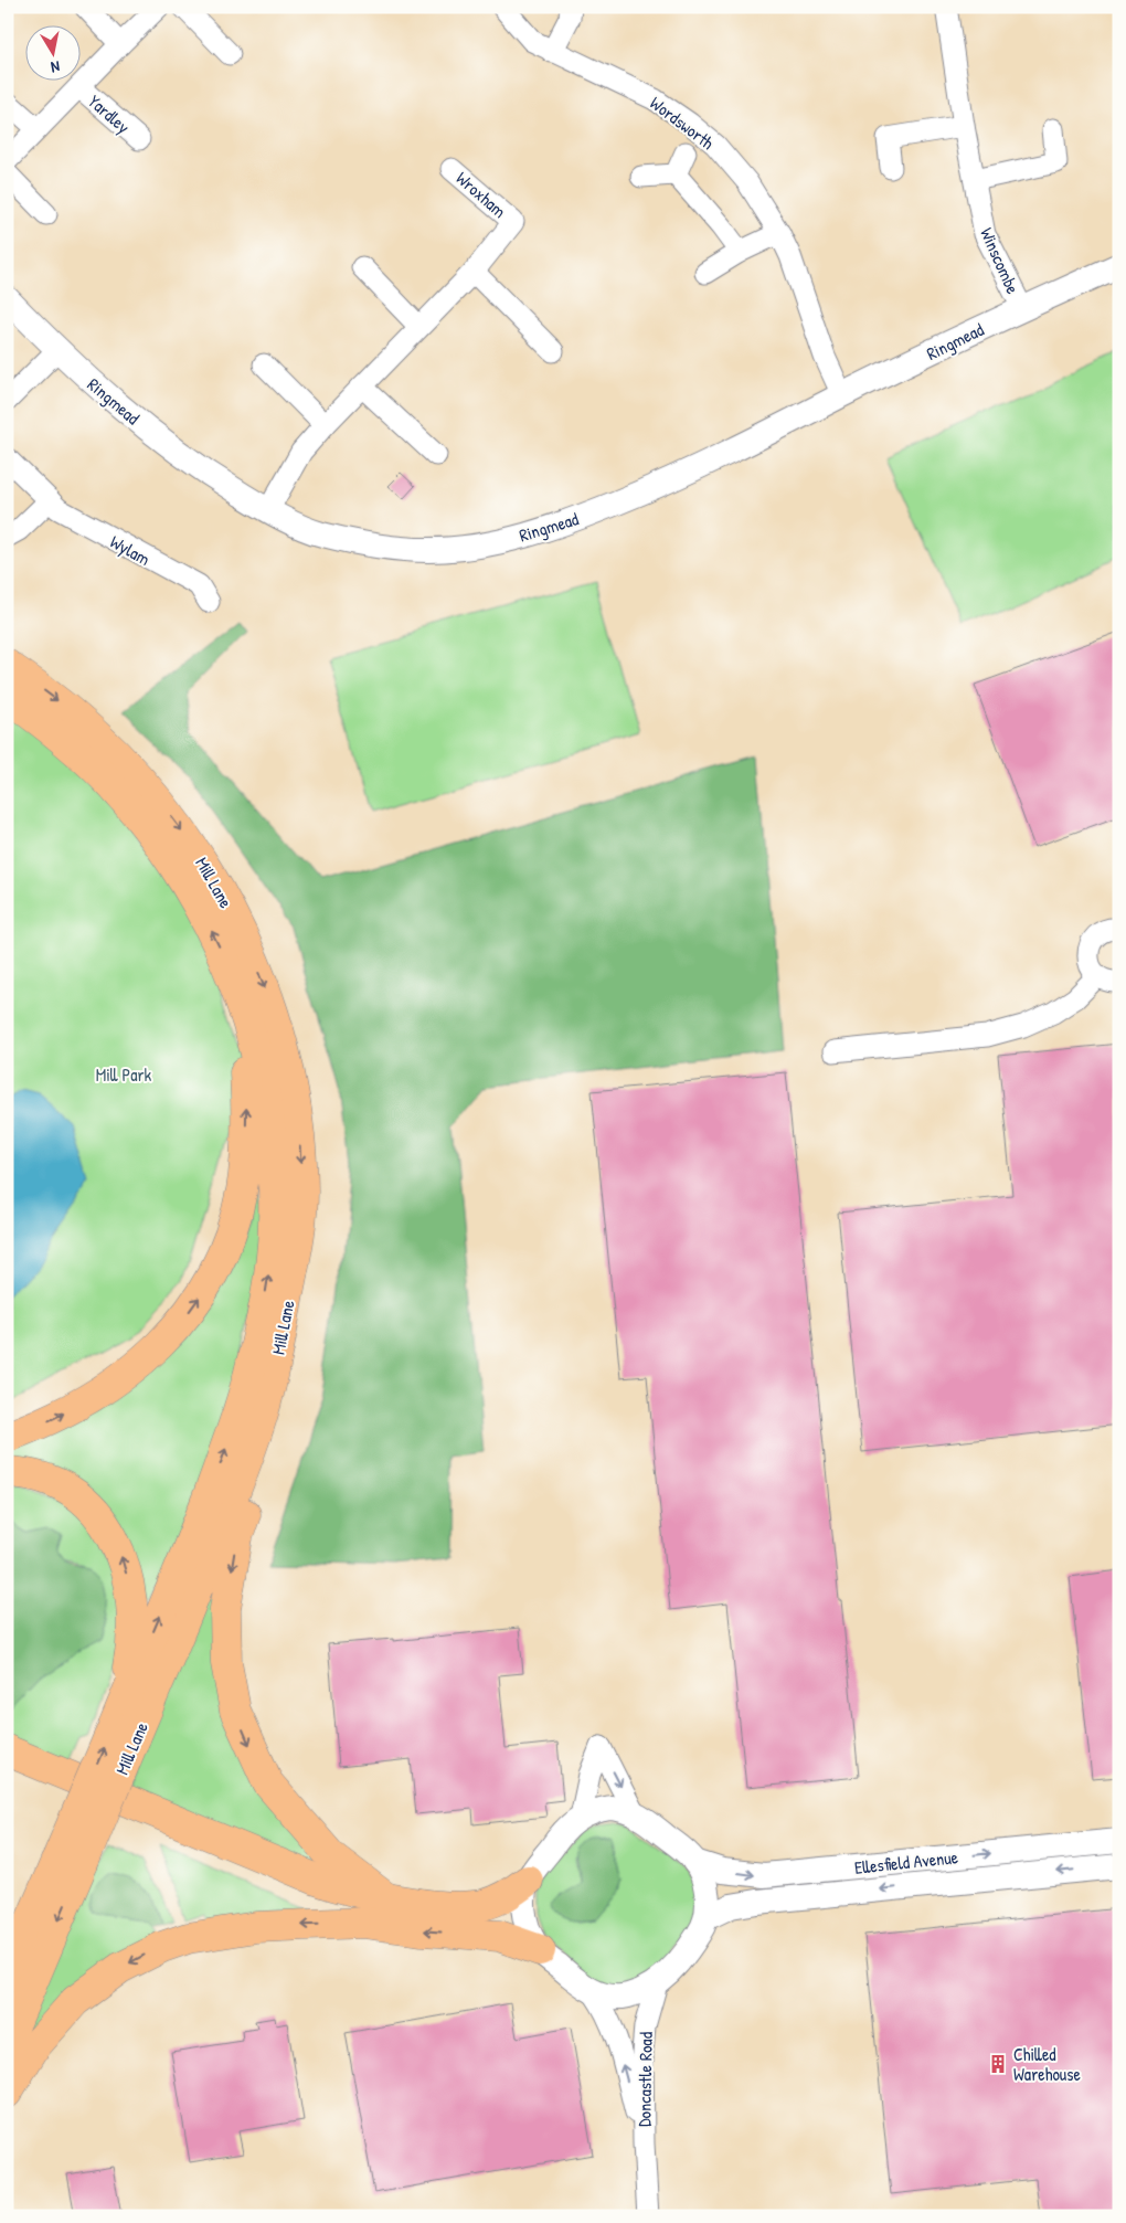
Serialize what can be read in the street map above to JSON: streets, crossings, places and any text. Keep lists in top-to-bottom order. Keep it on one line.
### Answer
{"streets":{"main road":["Mill Lane"],"street":["Yardley","Wordsworth","Wroxham","Winscombe","Ringmead","Wylam","Ellesfield Avenue","Doncastle Road"]},"crossings":[["Wordsworth","Ringmead"],["Wroxham","Ringmead"],["Winscombe","Ringmead"],["Ellesfield Avenue","Doncastle Road"]],"parks":["Mill Park"],"places":{"building":["Chilled Warehouse"]},"north":"bottom"}
